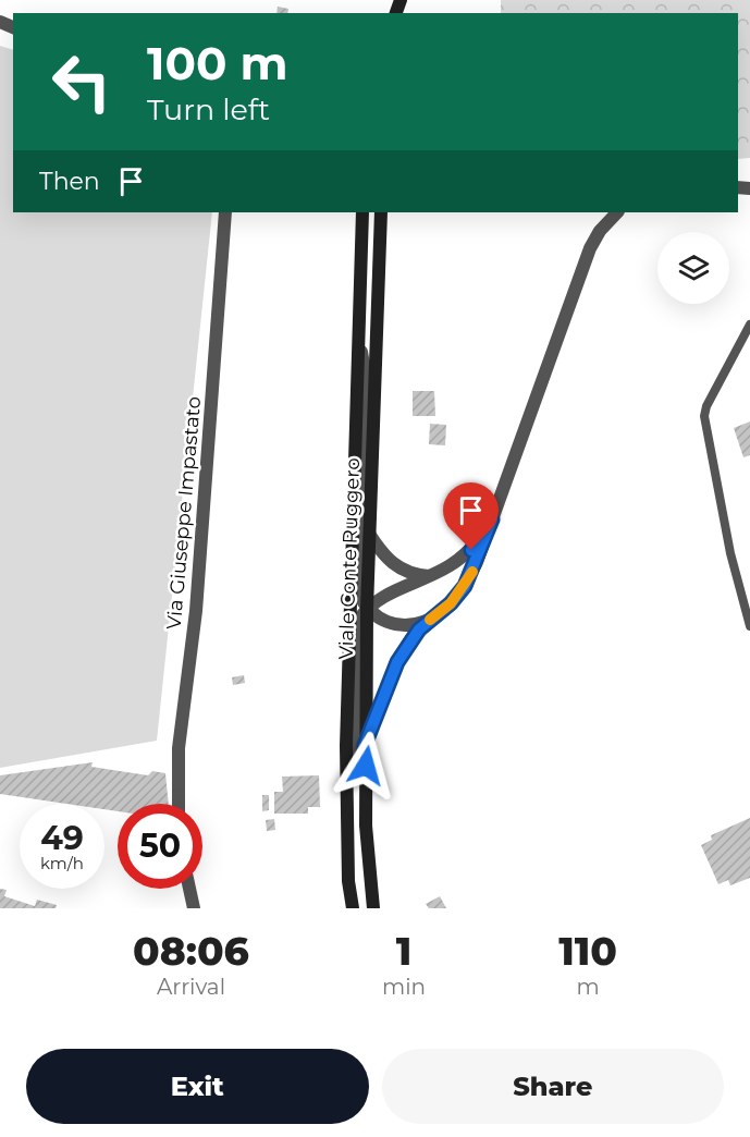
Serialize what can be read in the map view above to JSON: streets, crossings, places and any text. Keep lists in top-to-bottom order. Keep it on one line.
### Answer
{"streets":{"main road":["Viale Conte Ruggero"],"street":["Via Giuseppe Impastato"]},"page":{"turn":["100 m","Turn left"],"then":"Then","speed":"49 km/h","limit":"50","eta":["08:06","Arrival","1","min","110","m"],"buttons":["Exit","Share"]}}
